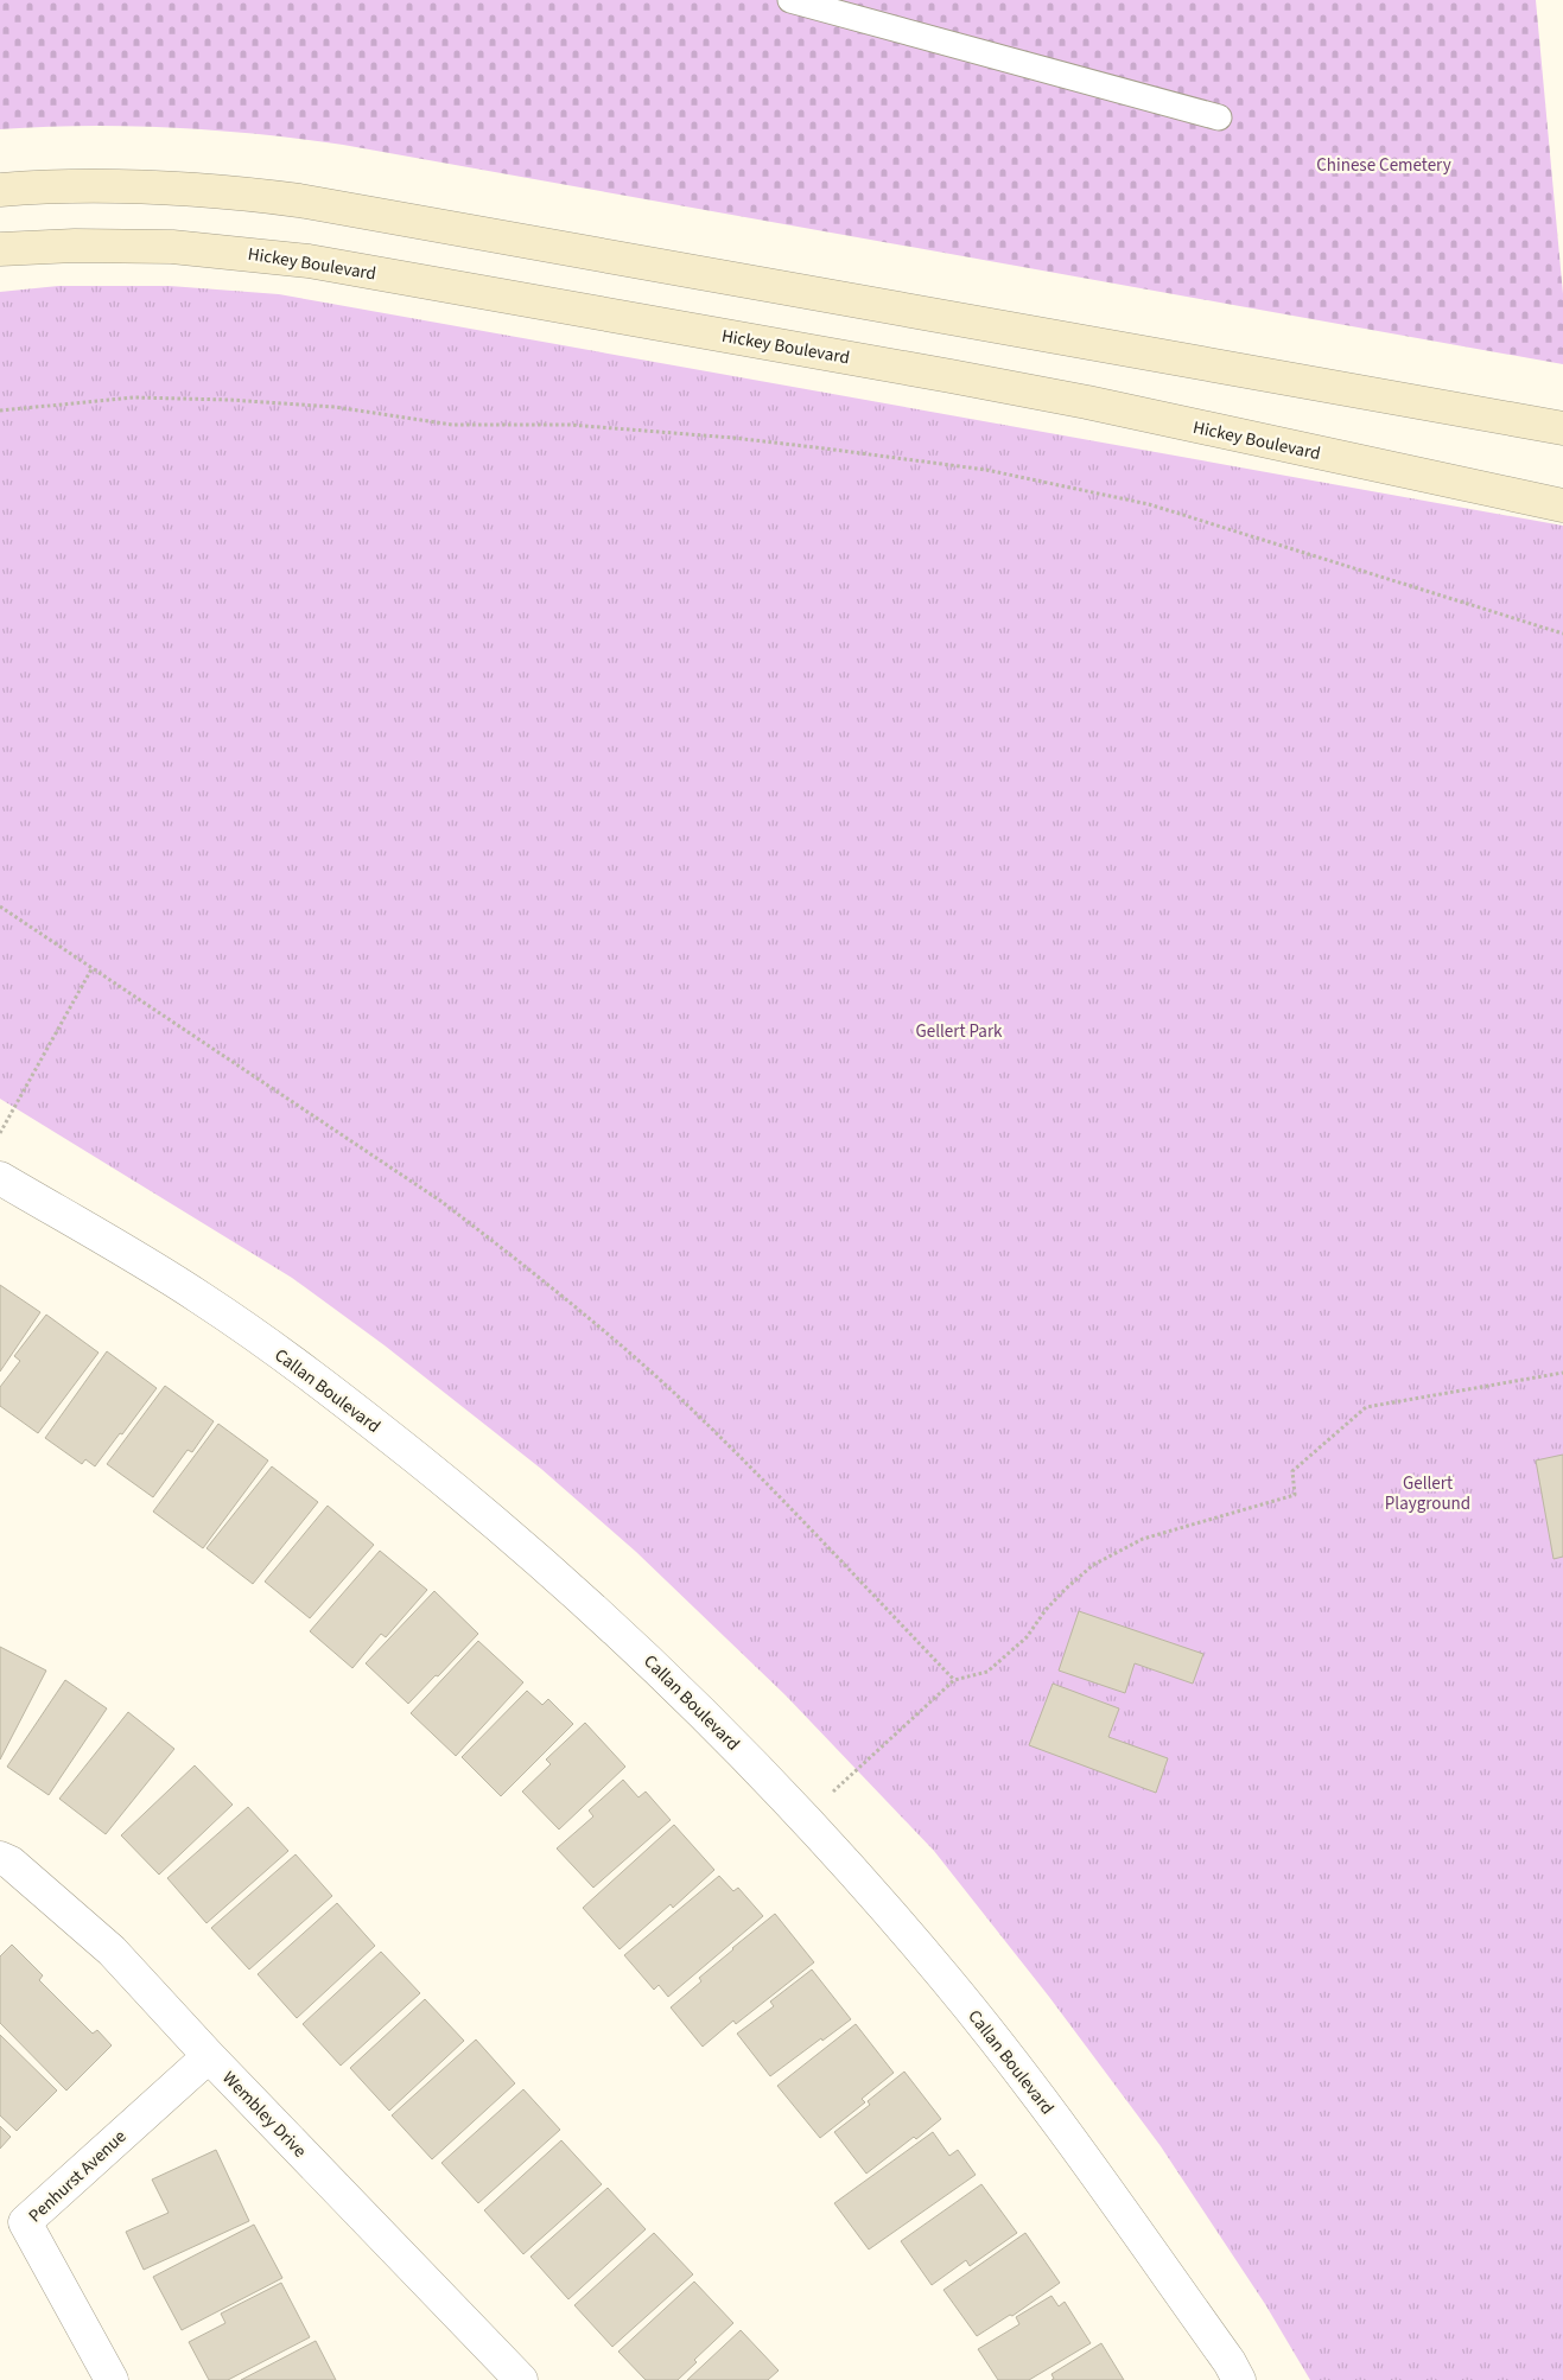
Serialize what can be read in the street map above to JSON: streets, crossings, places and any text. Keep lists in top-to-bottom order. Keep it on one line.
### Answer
{"streets":{"main road":["Hickey Boulevard"],"street":["Callan Boulevard","Wembley Drive","Penhurst Avenue"]},"crossings":[["Wembley Drive","Penhurst Avenue"]],"parks":["Chinese Cemetery","Gellert Park","Gellert Playground"]}
